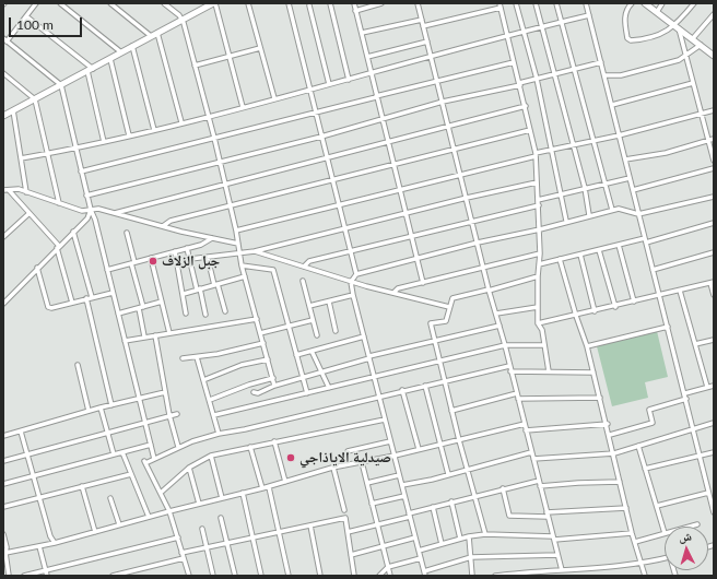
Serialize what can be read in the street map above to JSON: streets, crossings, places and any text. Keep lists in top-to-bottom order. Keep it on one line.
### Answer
{"places":["جبل الزلاف","صيدلية الاياذاجي"],"scale_bar":"100 m","north":"top"}
